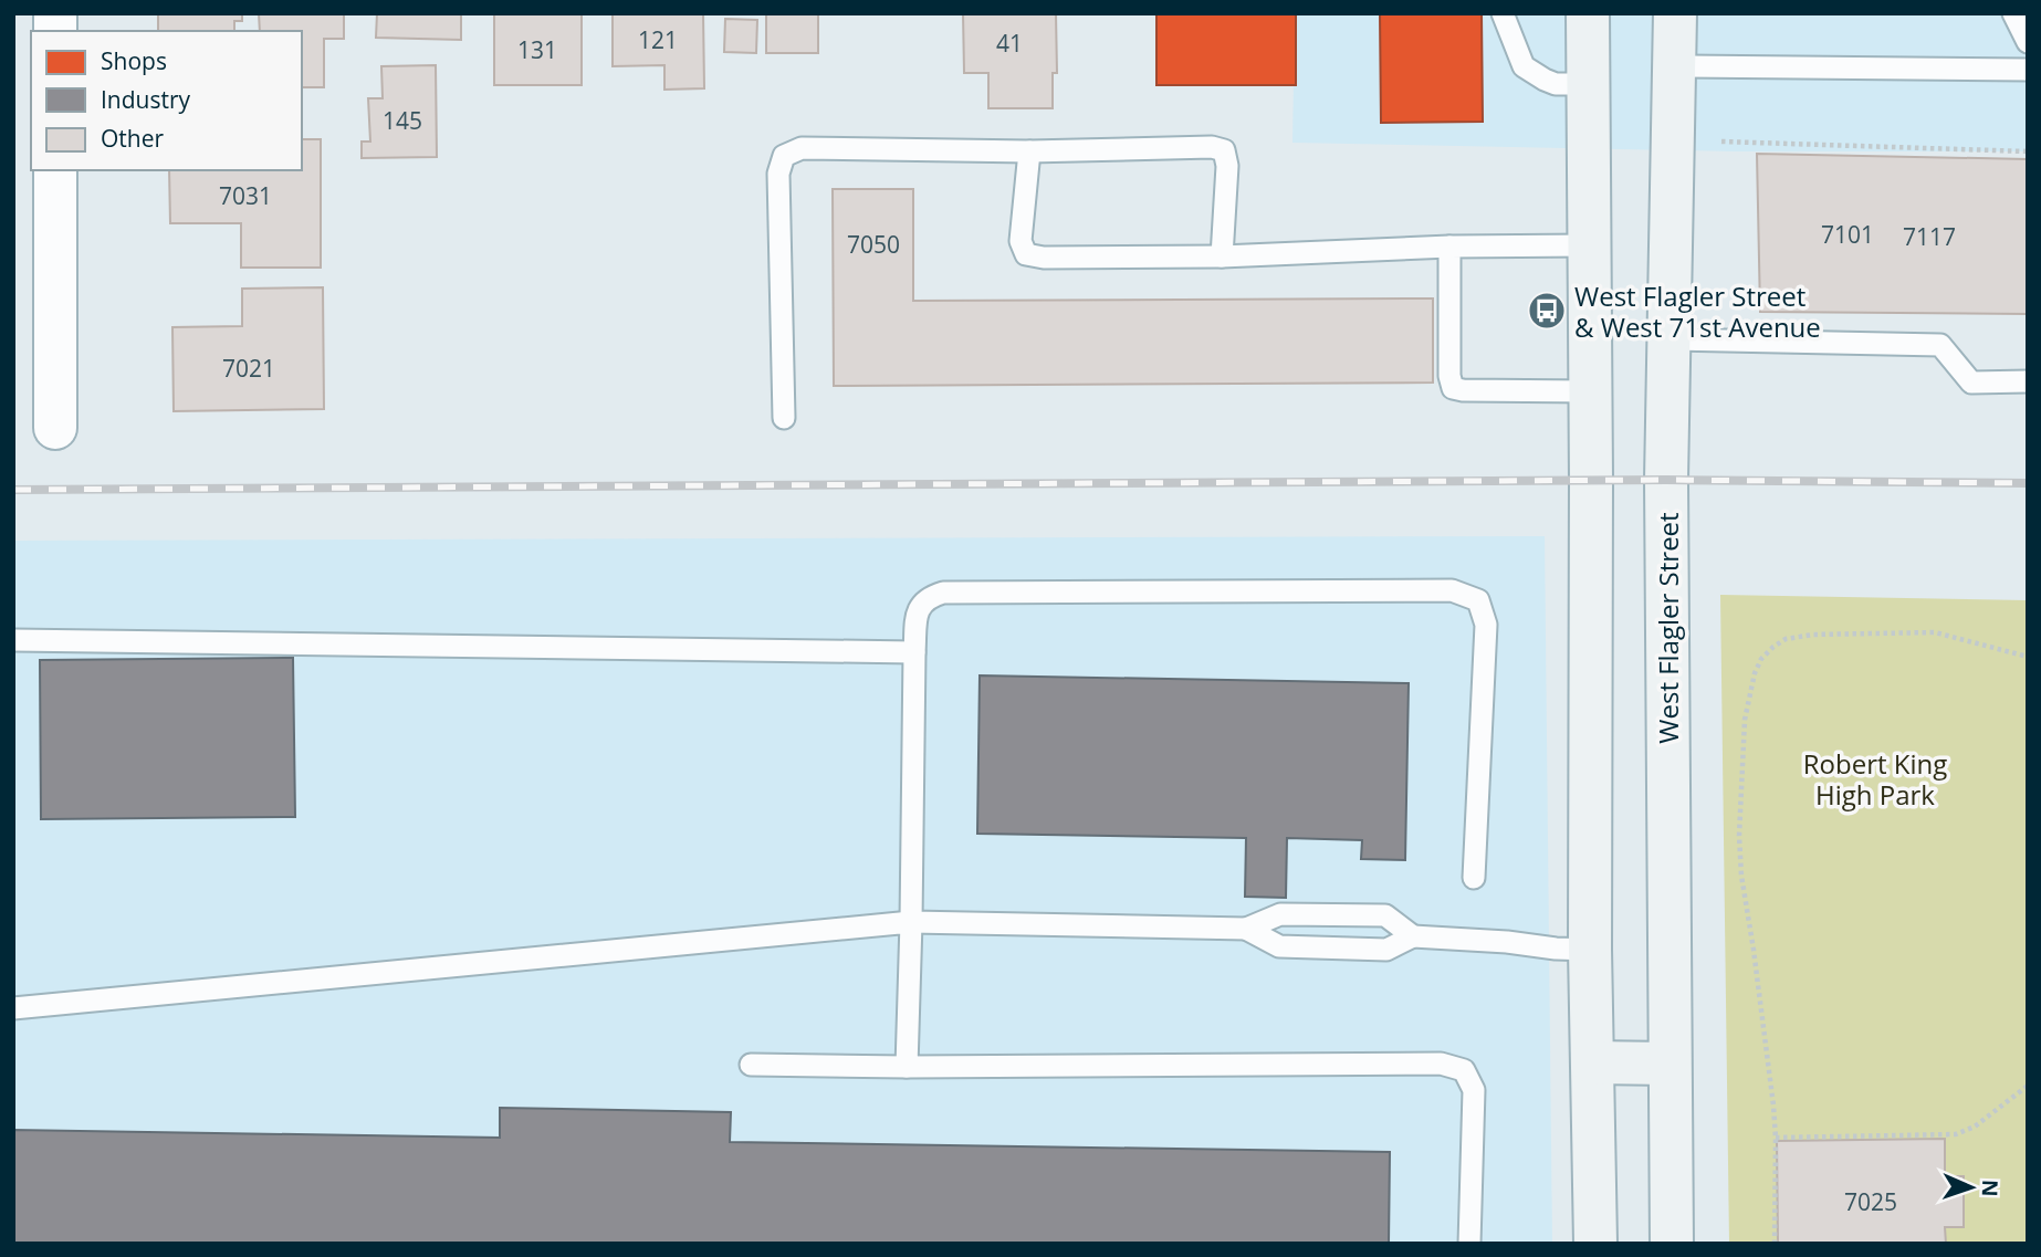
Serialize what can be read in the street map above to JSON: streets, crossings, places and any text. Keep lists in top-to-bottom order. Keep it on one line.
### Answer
{"streets":{"main road":["West Flagler Street"]},"parks":["Robert King High Park"],"places":{"bus stop":["West Flagler Street & West 71st Avenue"]},"house_numbers":["121","41","131","145","7031","7101","7117","7050","7021","7025"],"legend":["Shops","Industry","Other"],"north":"right"}
